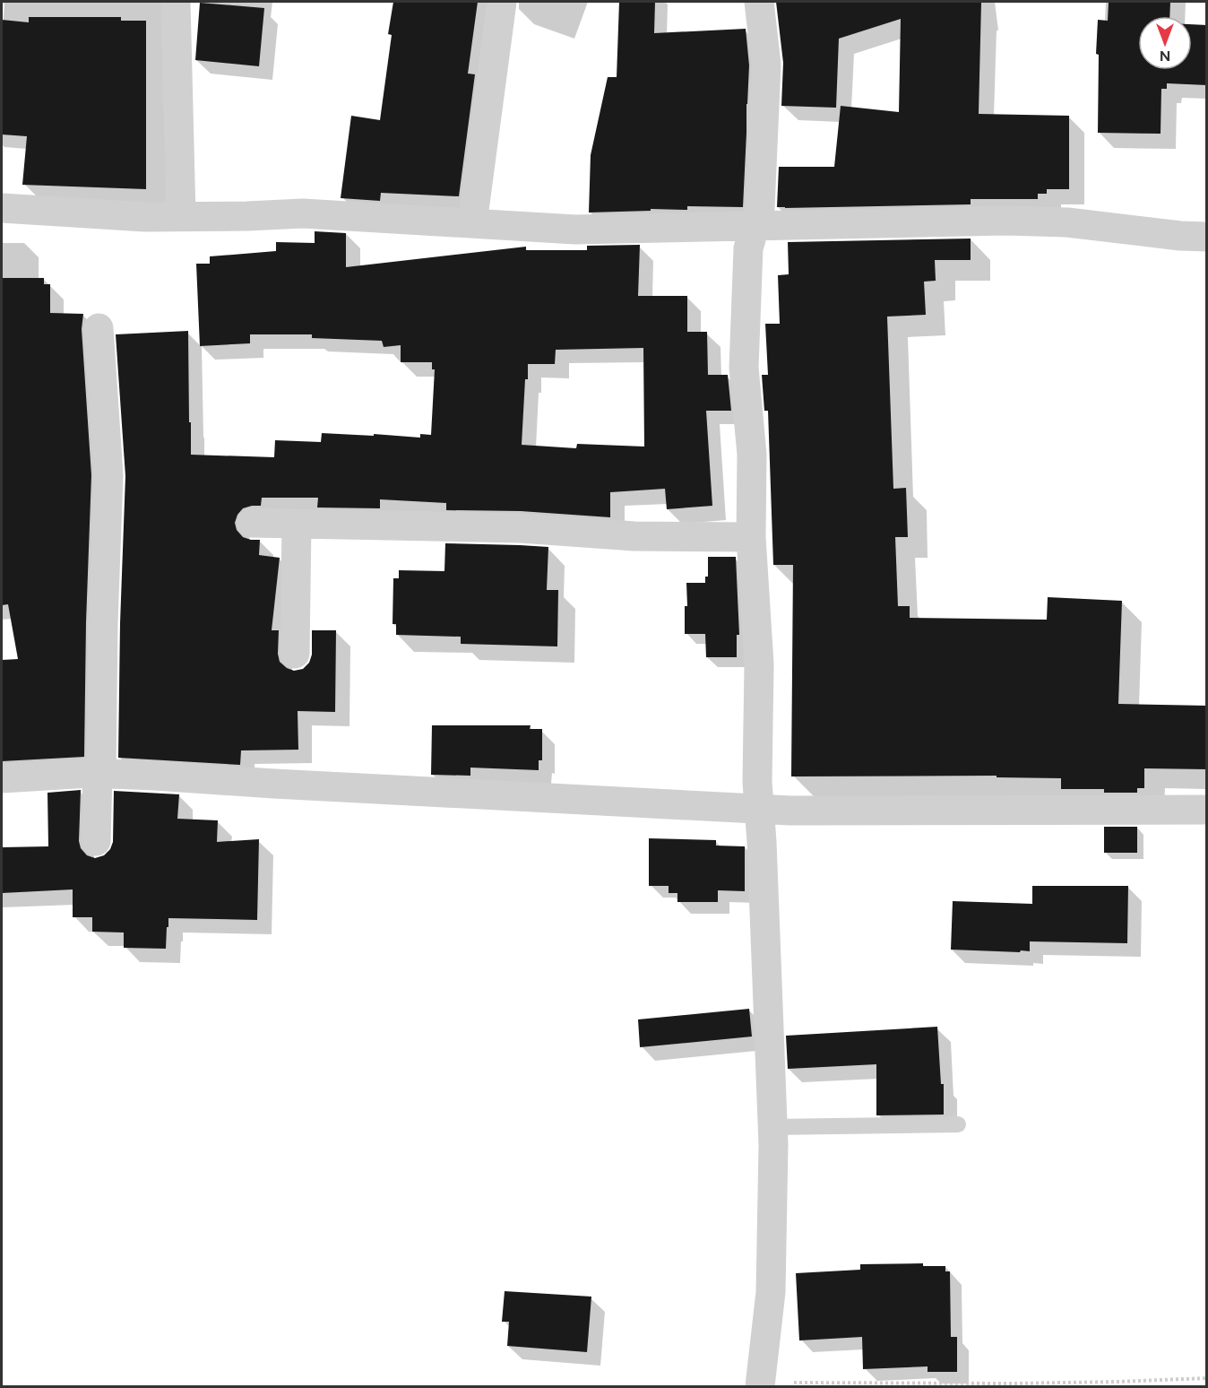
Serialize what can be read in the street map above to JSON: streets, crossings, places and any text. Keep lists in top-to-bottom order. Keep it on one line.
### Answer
{"north":"bottom"}
